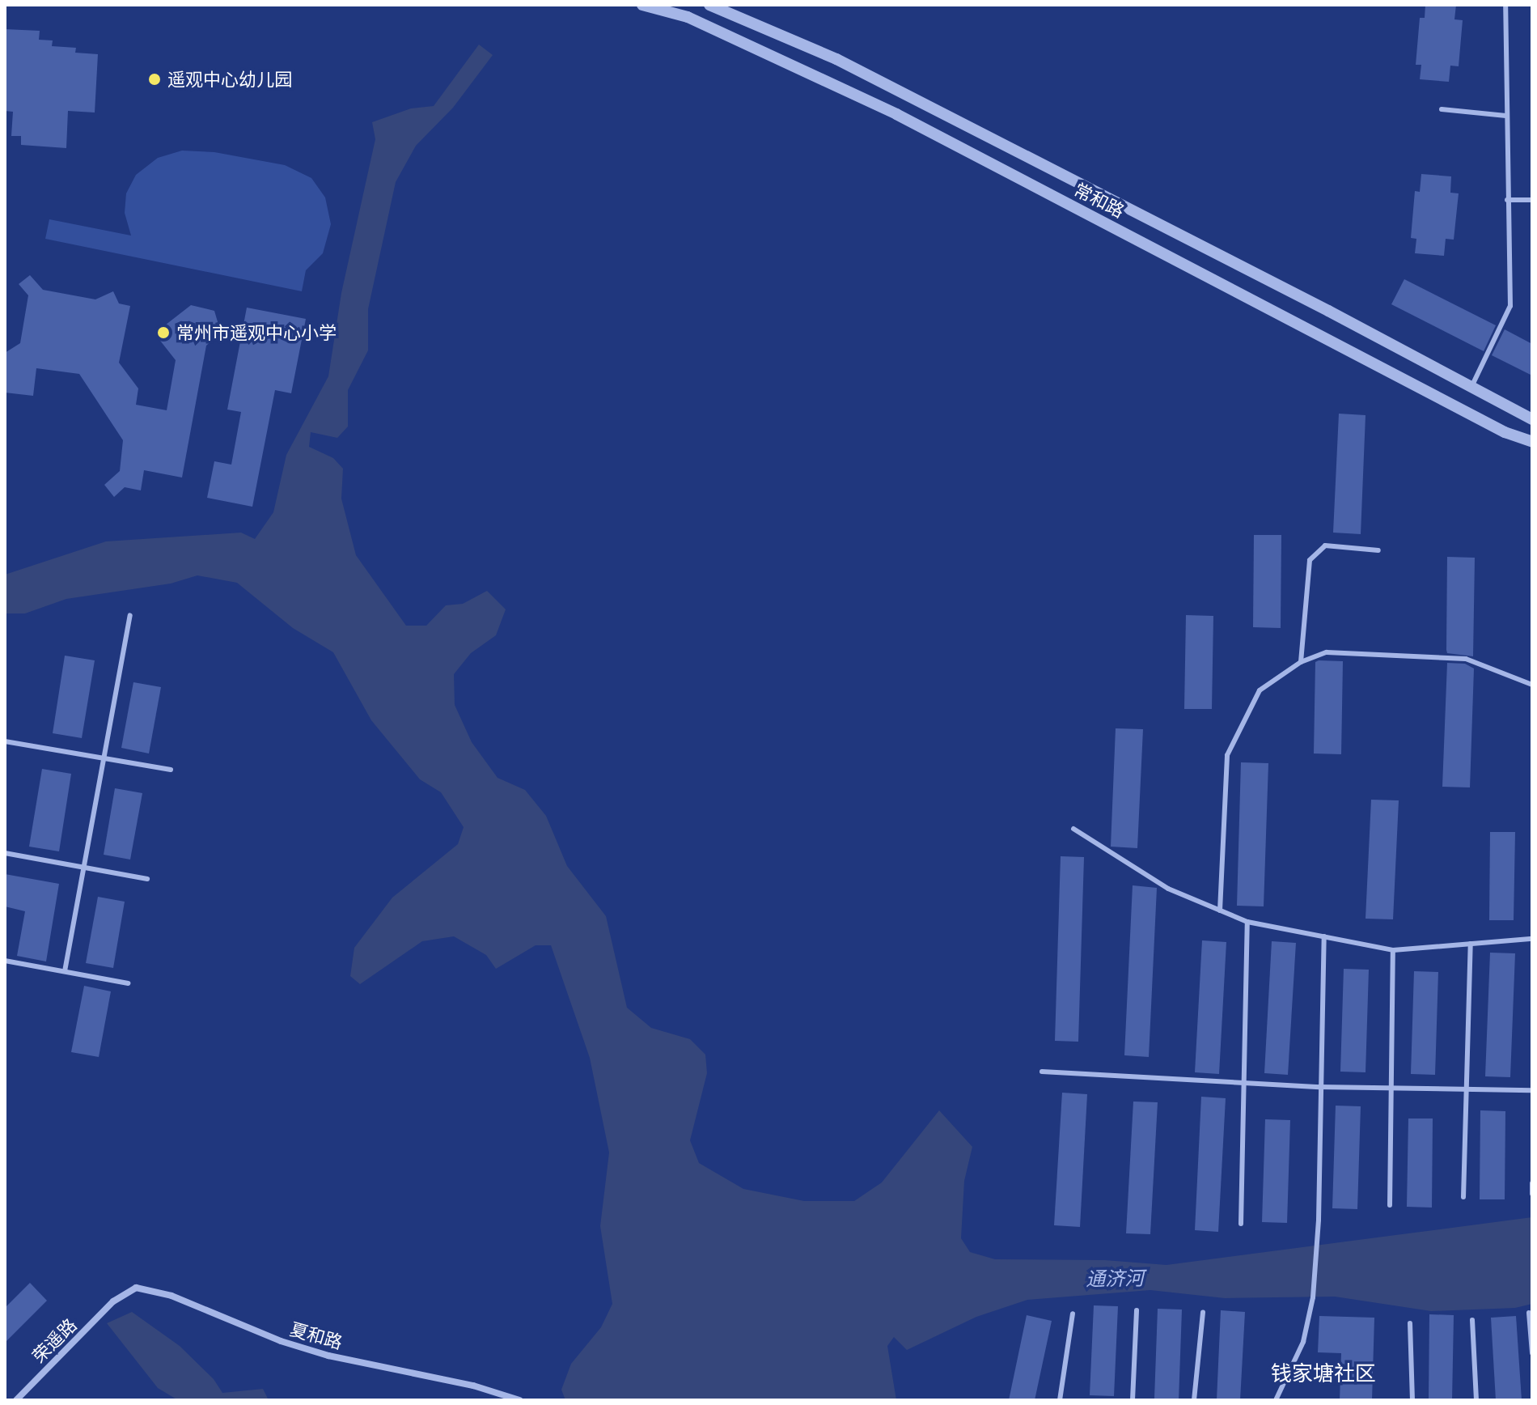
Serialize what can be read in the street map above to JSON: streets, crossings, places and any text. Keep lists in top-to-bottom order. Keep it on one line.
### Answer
{"streets":{"street":["常和路","夏和路","荣遥路"]},"crossings":[["夏和路","荣遥路"]],"districts":["钱家塘社区"],"water":["通济河"],"places":["遥观中心幼儿园","常州市遥观中心小学"]}
